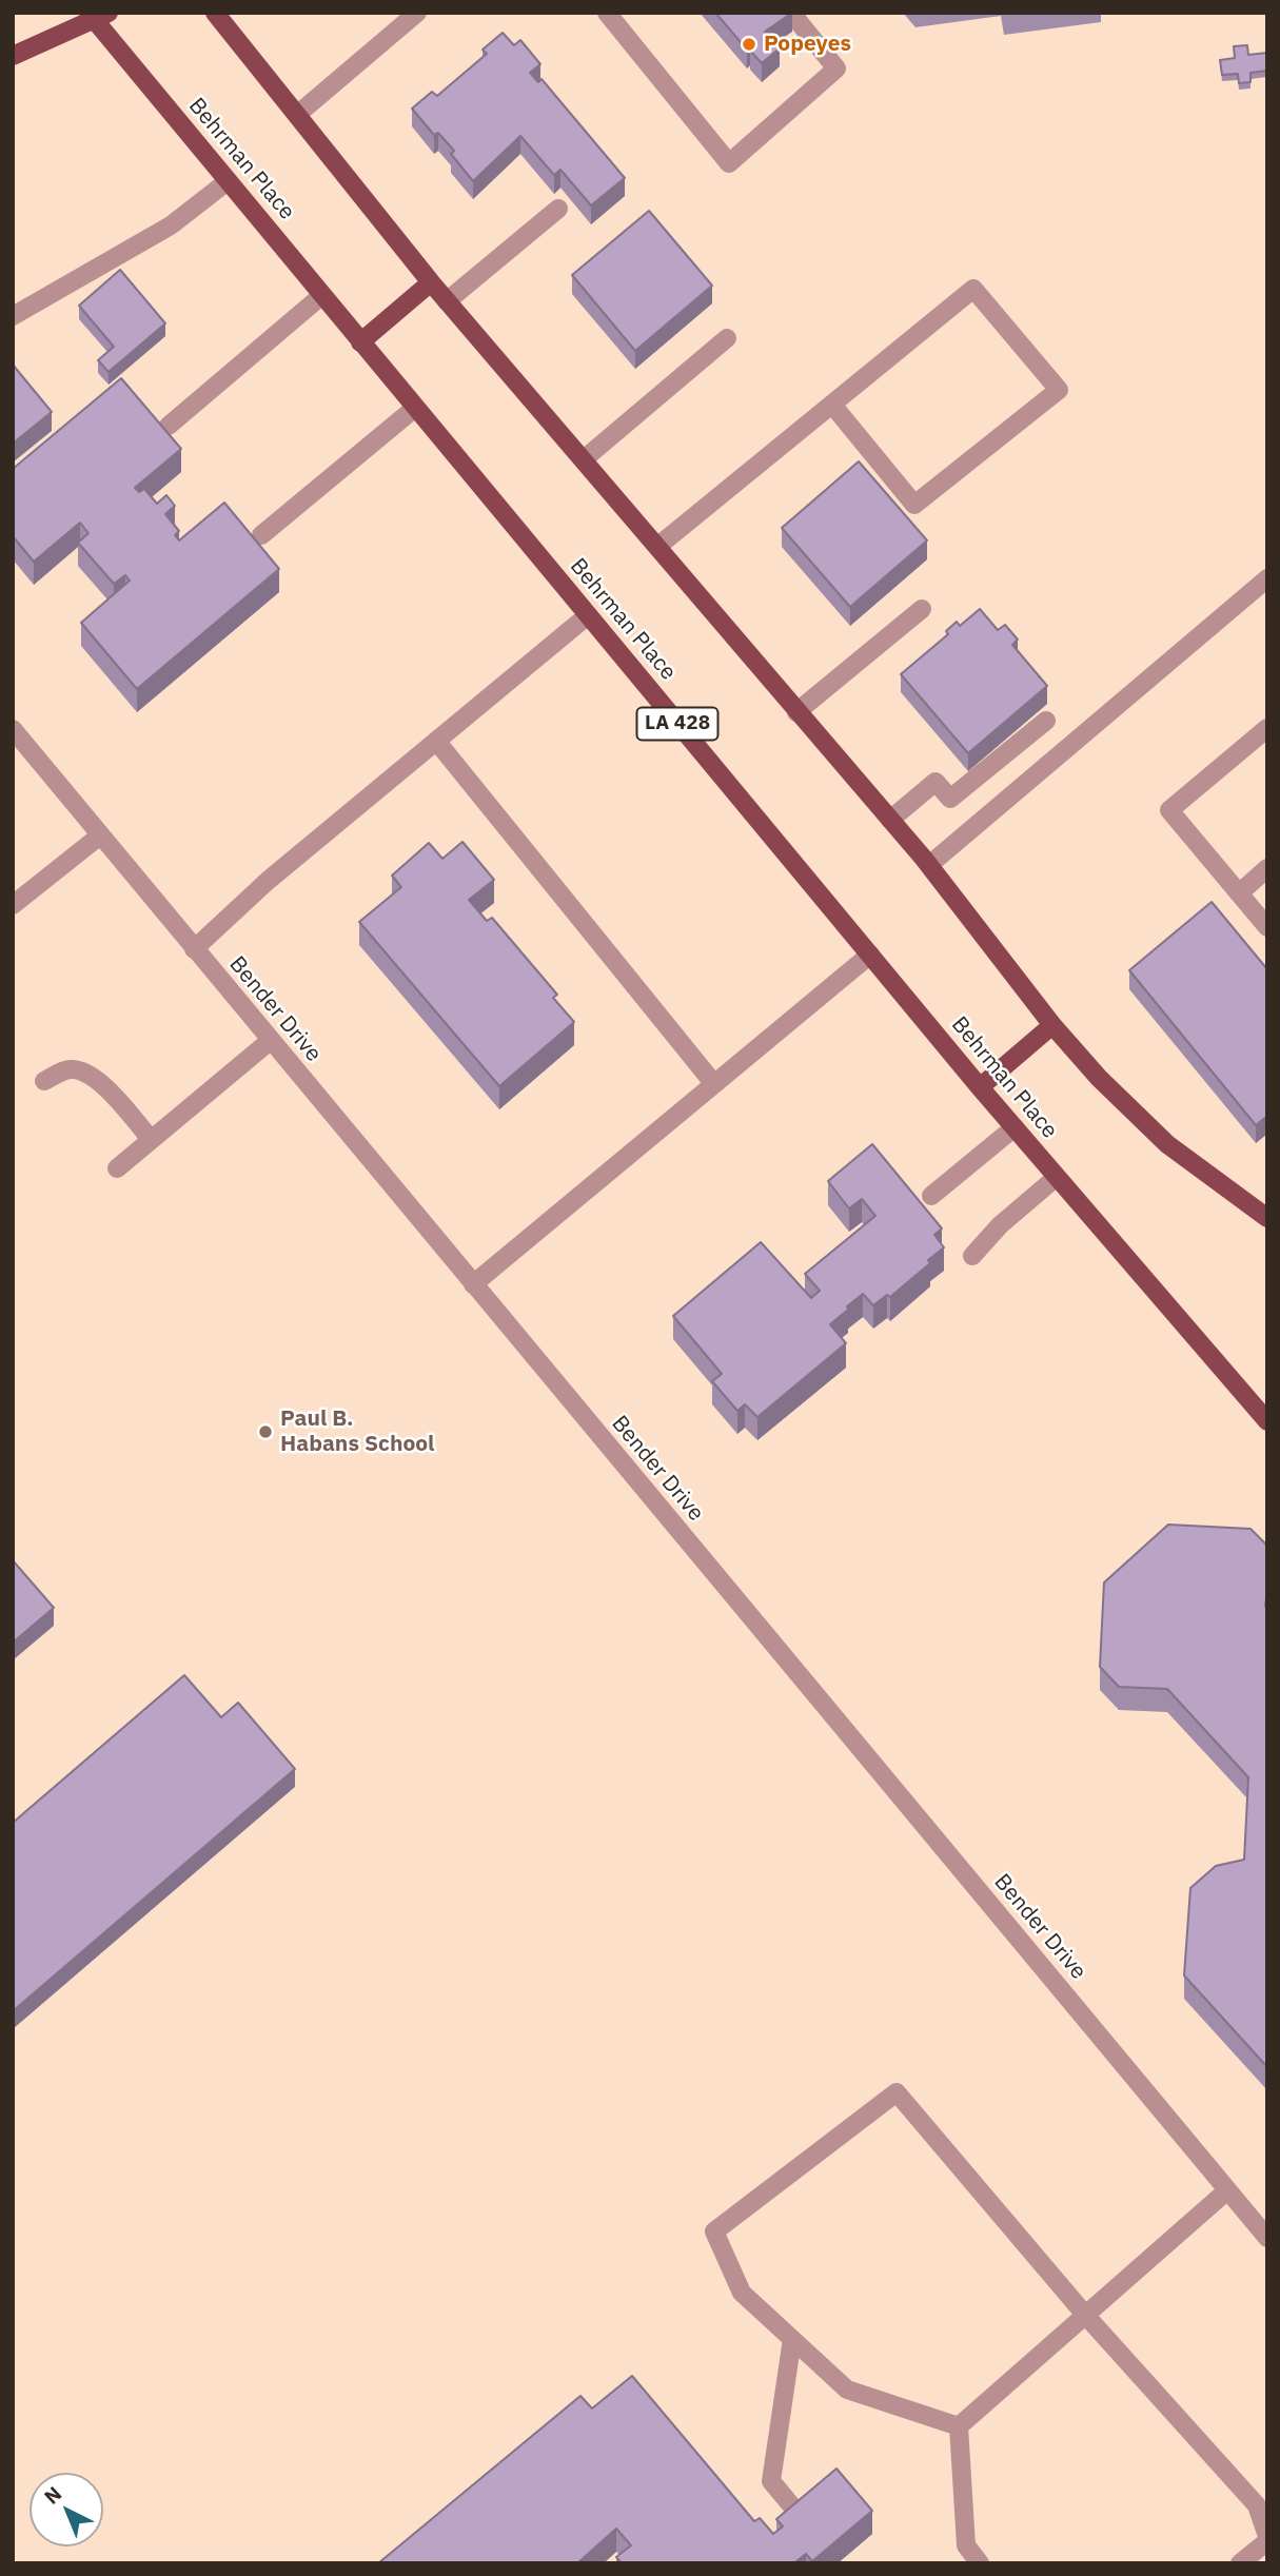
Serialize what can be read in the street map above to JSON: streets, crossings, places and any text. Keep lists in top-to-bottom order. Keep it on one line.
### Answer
{"streets":{"main road":["Behrman Place","LA 428"],"street":["Bender Drive"]},"crossings":[["Behrman Place","LA 428"]],"places":["Popeyes","Paul B. Habans School"],"north":"top left"}
